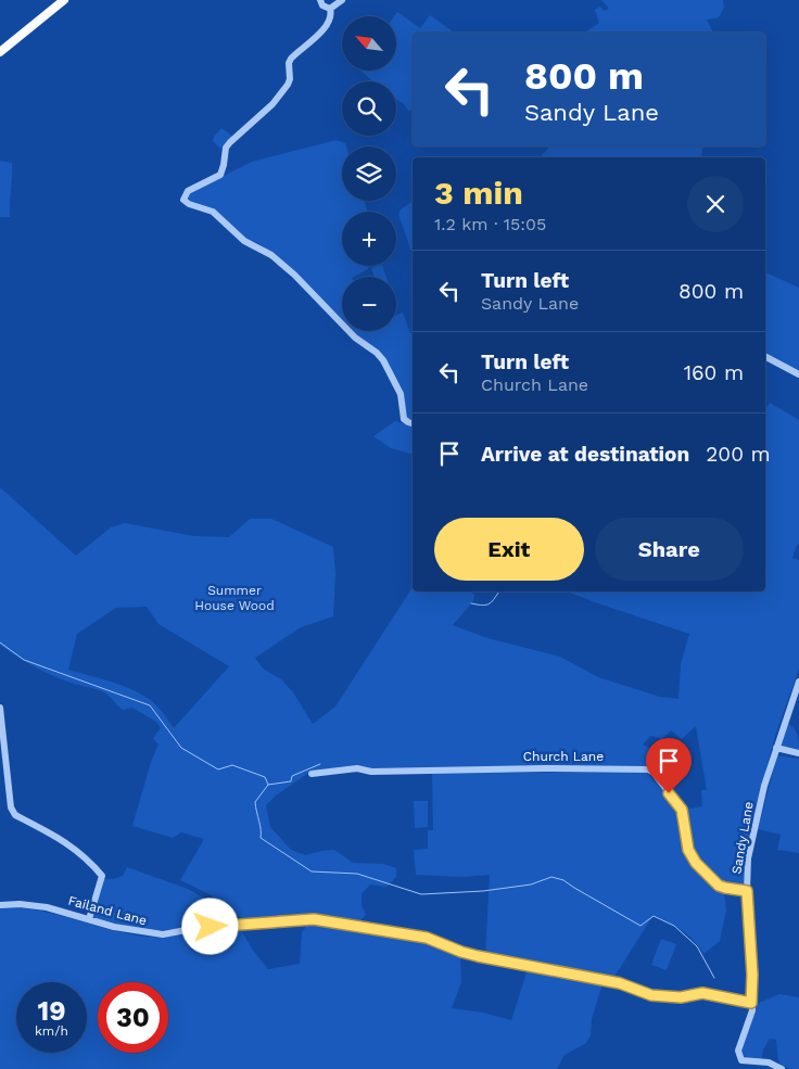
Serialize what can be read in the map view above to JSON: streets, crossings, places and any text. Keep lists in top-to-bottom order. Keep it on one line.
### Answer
{"streets":{"street":["Church Lane","Sandy Lane","Failand Lane"]},"crossings":[["Church Lane","Sandy Lane"],["Sandy Lane","Failand Lane"]],"parks":["Summer House Wood"],"north":"top left","page":{"map_buttons":["+","−"],"turn":["800 m","Sandy Lane"],"heading":["3 min","1.2 km · 15:05"],"list":[{"name":"Turn left","note":"Sandy Lane","value":"800 m"},{"name":"Turn left","note":"Church Lane","value":"160 m"},{"name":"Arrive at destination","value":"200 m"}],"buttons":["Exit","Share"],"speed":"19 km/h","limit":"30"}}
